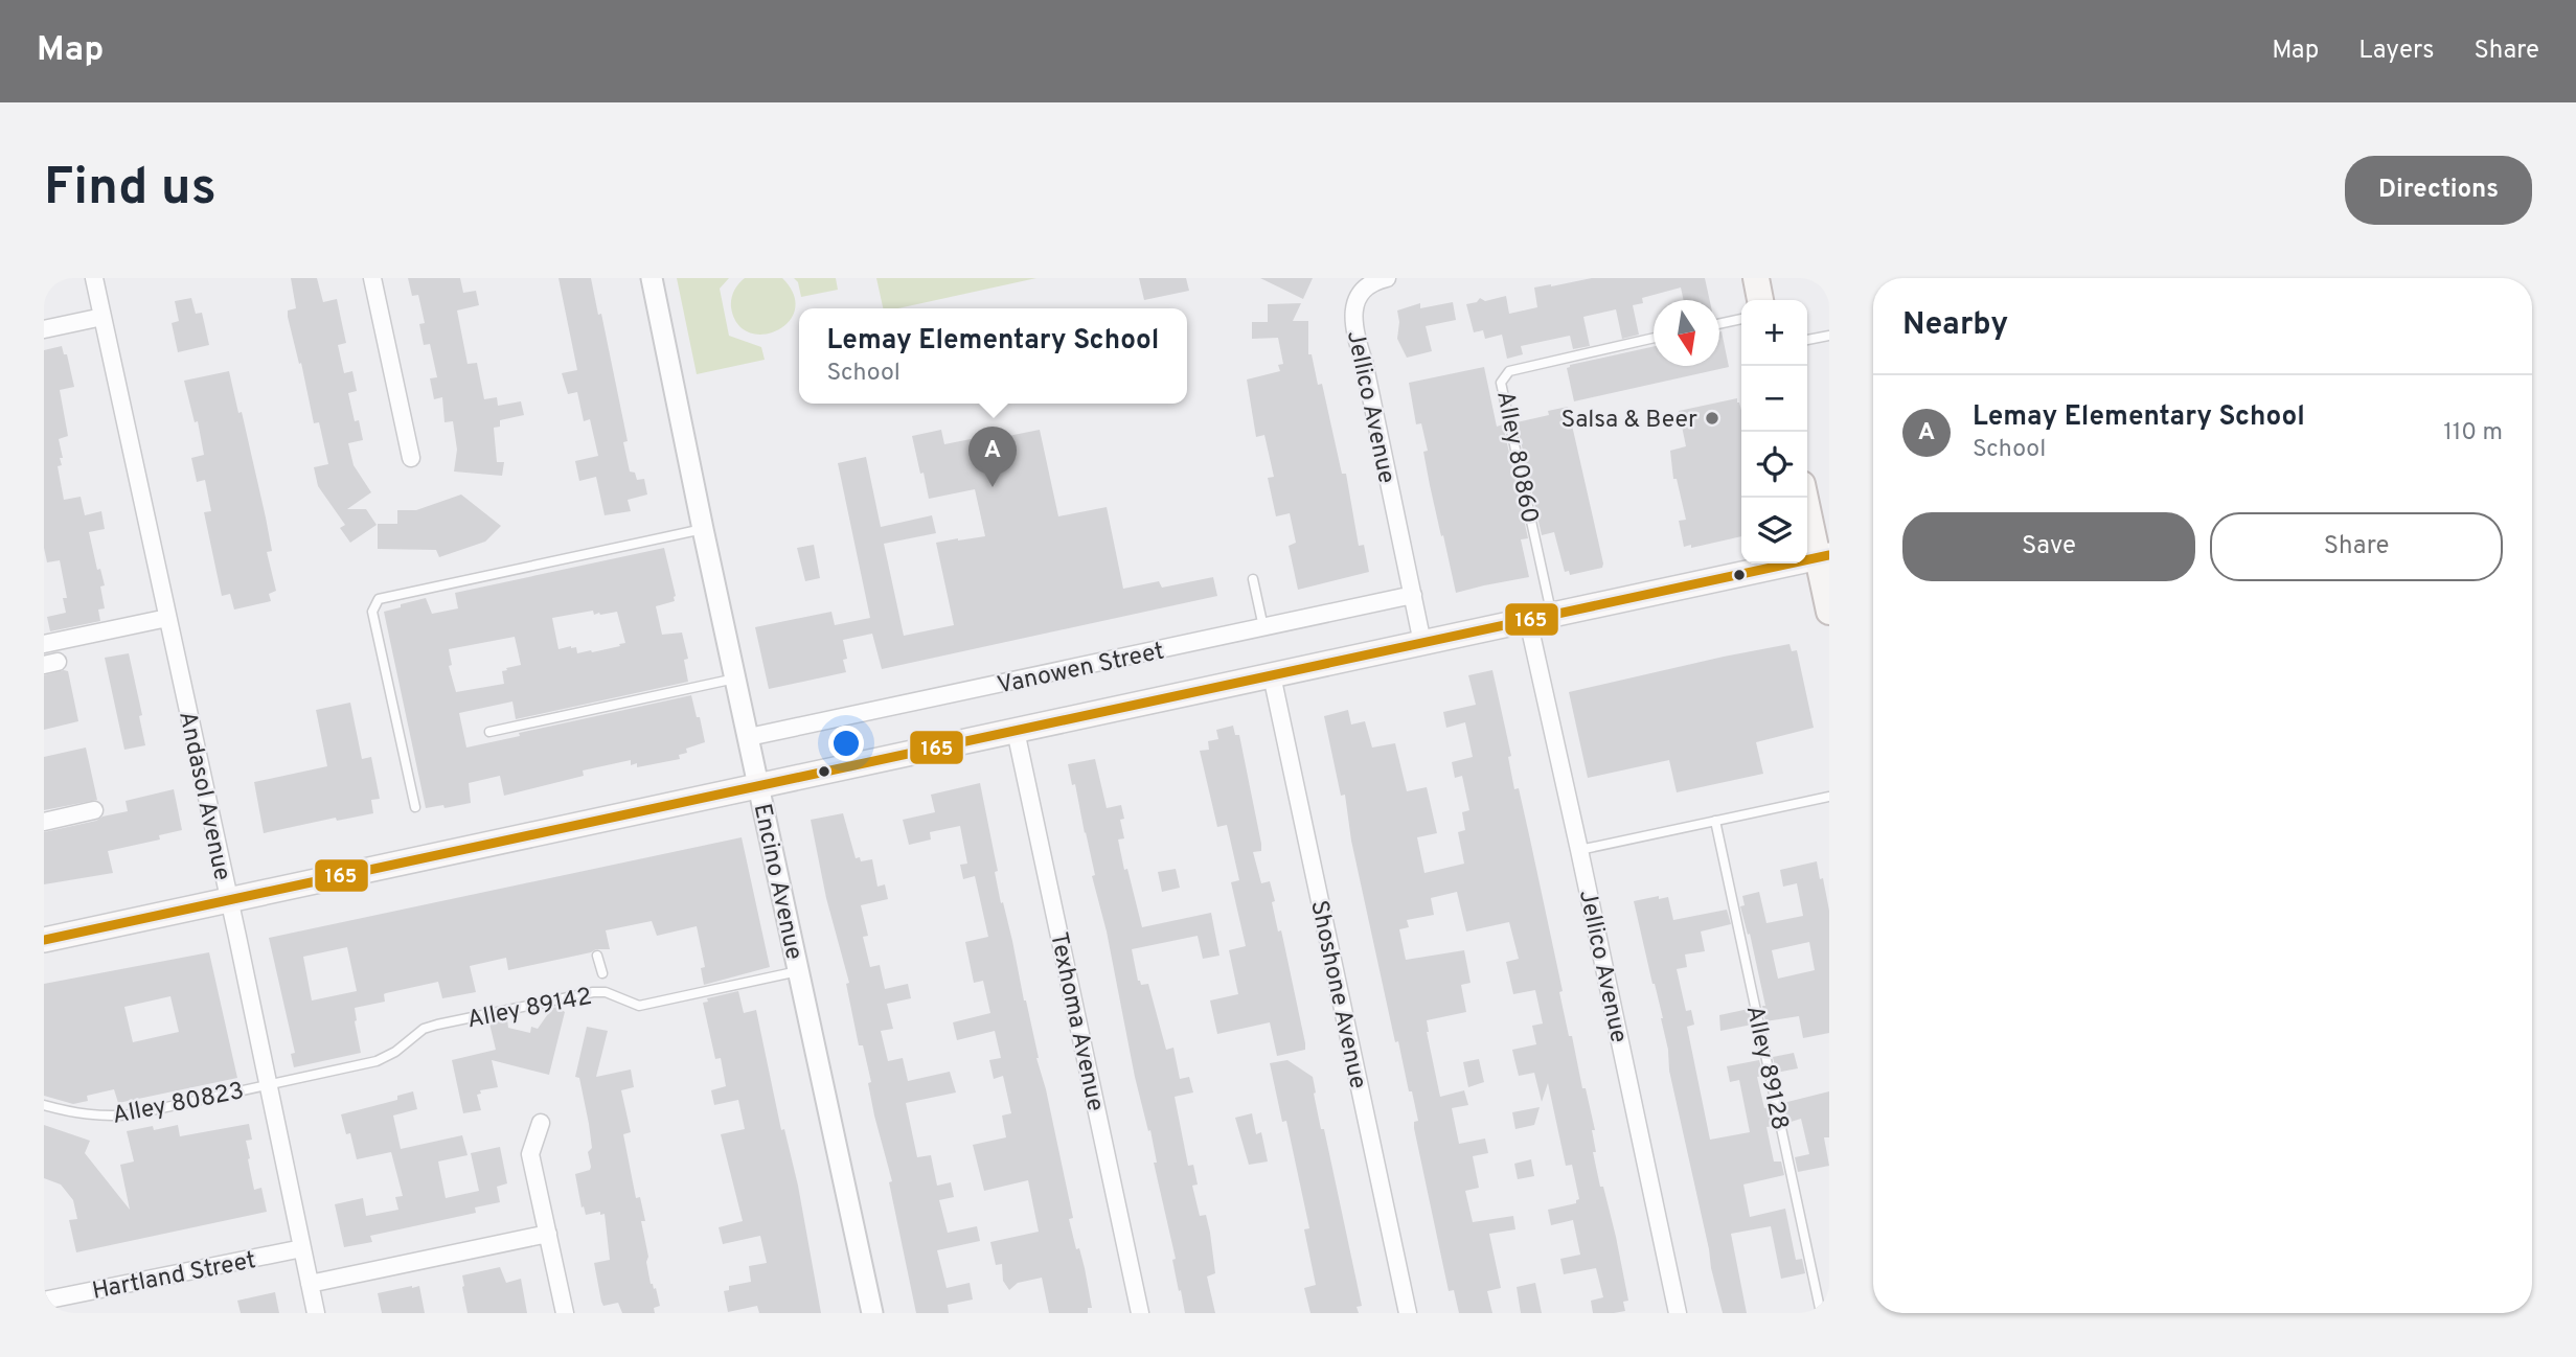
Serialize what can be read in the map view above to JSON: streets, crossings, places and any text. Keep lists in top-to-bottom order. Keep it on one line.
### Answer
{"streets":{"main road":["Vanowen Street"],"street":["Jellico Avenue","Andasol Avenue","Encino Avenue","Shoshone Avenue","Texhoma Avenue","Hartland Street"],"lane":["Alley 80860","Alley 89142","Alley 89128","Alley 80823"]},"crossings":[["Jellico Avenue","Vanowen Street"],["Alley 80860","Vanowen Street"],["Vanowen Street","Andasol Avenue"],["Vanowen Street","Encino Avenue"],["Vanowen Street","Shoshone Avenue"],["Vanowen Street","Texhoma Avenue"],["Andasol Avenue","Alley 89142"],["Andasol Avenue","Alley 80823"],["Andasol Avenue","Hartland Street"],["Encino Avenue","Alley 89142"],["Alley 89142","Alley 80823"]],"places":["Salsa & Beer"],"lines":["transit line 165"],"north":"bottom","page":{"header":"Map","nav":["Map","Layers","Share"],"buttons":["Directions",["Save","Share"]],"title":"Find us","heading":"Nearby","map_buttons":["+","−"],"popup":["Lemay Elementary School","School"],"list":[{"mark":"A","name":"Lemay Elementary School","note":"School","value":"110 m"}],"pins":"A"}}
